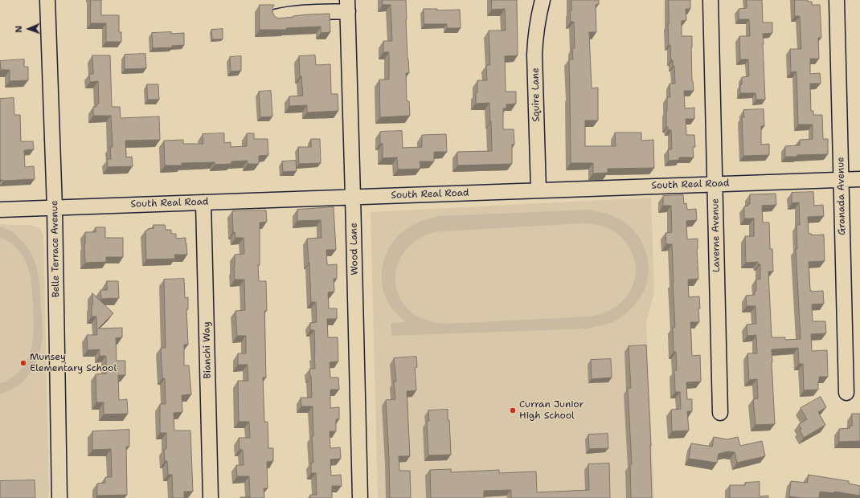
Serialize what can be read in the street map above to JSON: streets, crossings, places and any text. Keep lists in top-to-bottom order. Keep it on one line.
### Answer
{"streets":{"street":["Squire Lane","South Real Road","Granada Avenue","Laverne Avenue","Belle Terrace Avenue","Wood Lane","Bianchi Way"]},"crossings":[["Squire Lane","South Real Road"],["South Real Road","Granada Avenue"],["South Real Road","Laverne Avenue"],["South Real Road","Belle Terrace Avenue"],["South Real Road","Wood Lane"],["South Real Road","Bianchi Way"]],"places":["Munsey Elementary School","Curran Junior High School"],"north":"left"}
